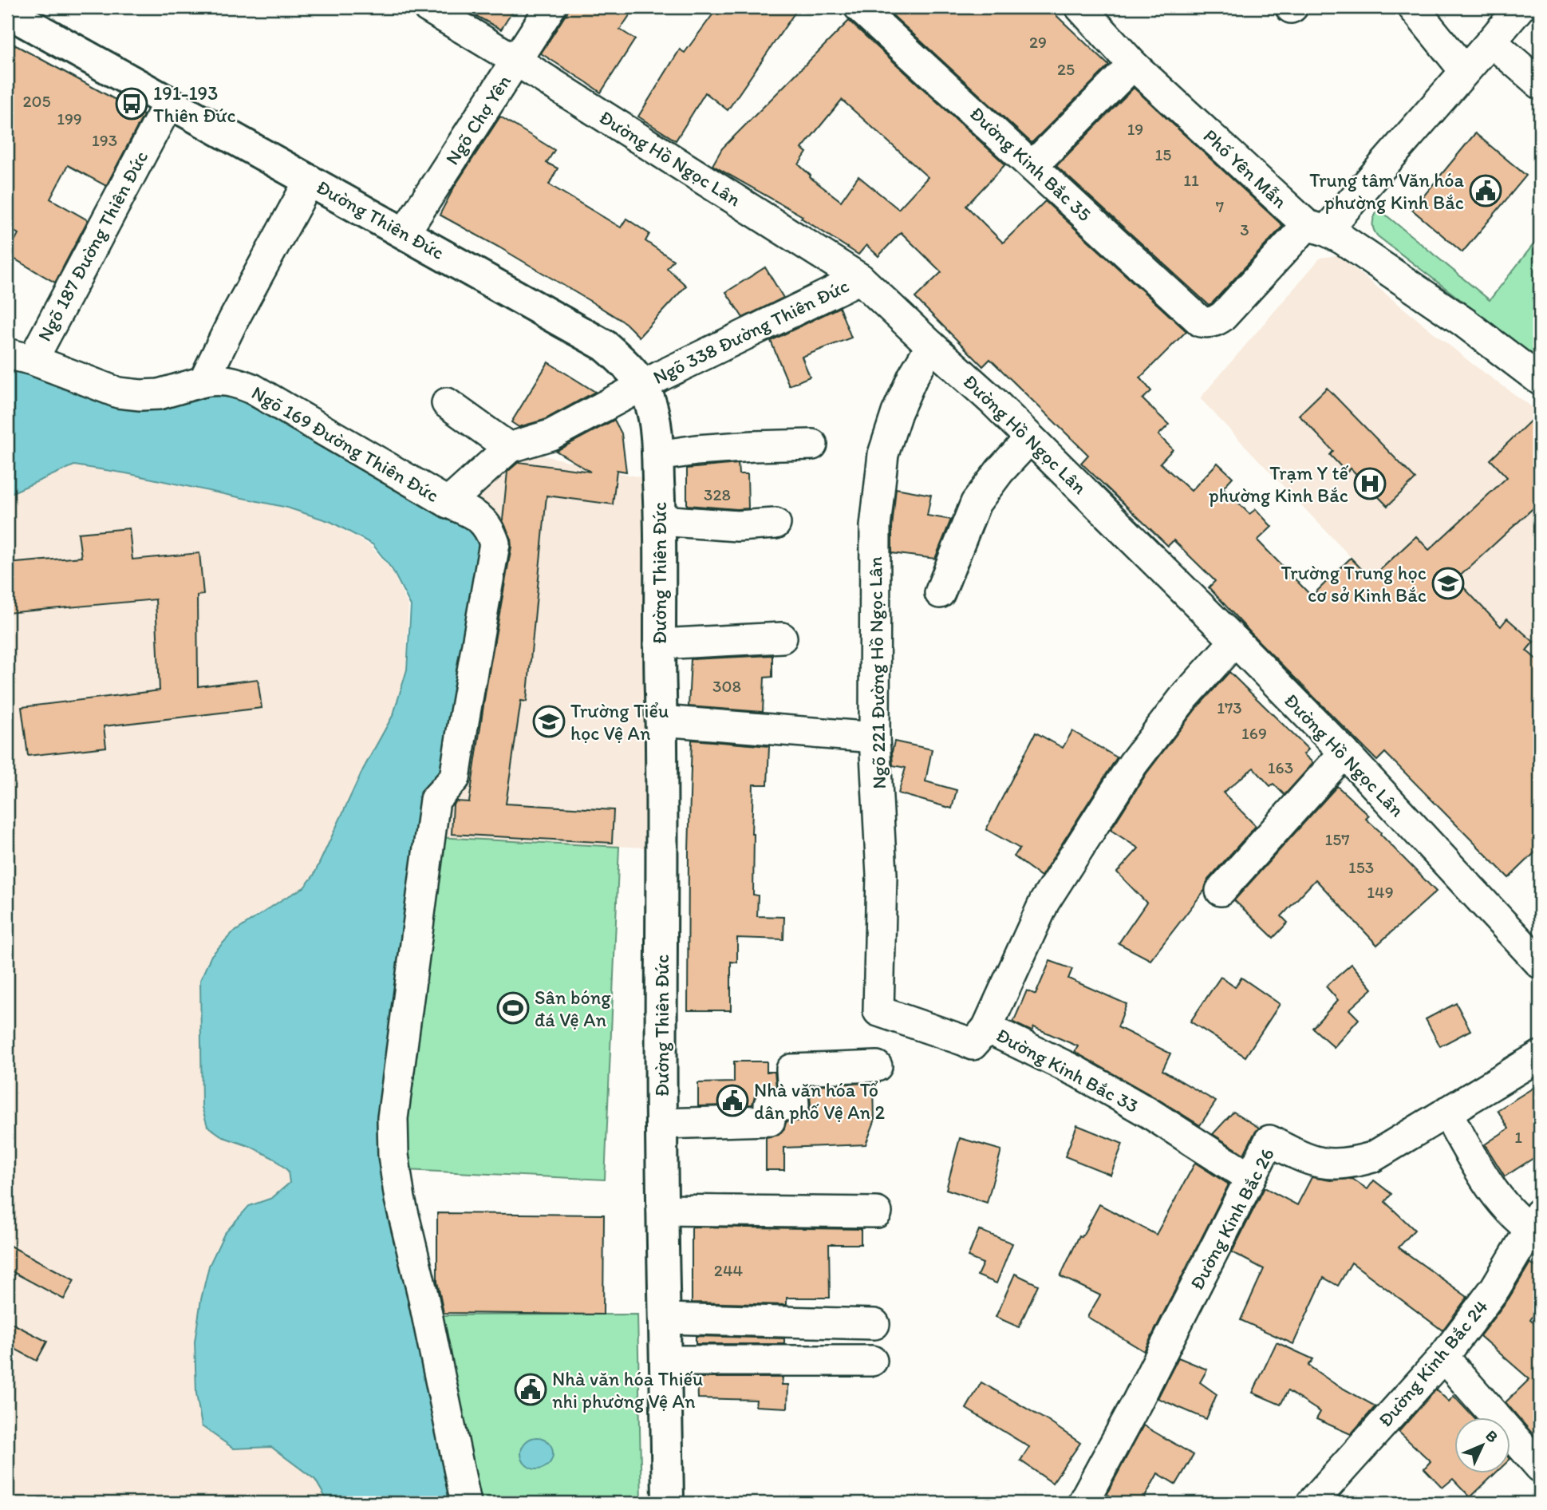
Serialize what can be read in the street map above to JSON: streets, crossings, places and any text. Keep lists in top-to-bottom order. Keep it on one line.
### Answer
{"streets":{"main road":["Đường Thiên Đức"],"street":["Ngõ Chợ Yên","Đường Hồ Ngọc Lân","Đường Kinh Bắc 35","Phố Yên Mẫn","Ngõ 187 Đường Thiên Đức","Ngõ 338 Đường Thiên Đức","Ngõ 169 Đường Thiên Đức","Ngõ 221 Đường Hồ Ngọc Lân","Đường Kinh Bắc 33","Đường Kinh Bắc 26","Đường Kinh Bắc 24"]},"crossings":[["Ngõ Chợ Yên","Đường Hồ Ngọc Lân"],["Ngõ Chợ Yên","Đường Thiên Đức"],["Đường Hồ Ngọc Lân","Ngõ 338 Đường Thiên Đức"],["Đường Hồ Ngọc Lân","Ngõ 221 Đường Hồ Ngọc Lân"],["Đường Kinh Bắc 35","Phố Yên Mẫn"],["Đường Thiên Đức","Ngõ 187 Đường Thiên Đức"],["Đường Thiên Đức","Ngõ 338 Đường Thiên Đức"],["Ngõ 187 Đường Thiên Đức","Ngõ 169 Đường Thiên Đức"],["Ngõ 221 Đường Hồ Ngọc Lân","Đường Kinh Bắc 33"],["Đường Kinh Bắc 33","Đường Kinh Bắc 26"]],"places":{"bus stop":["191-193 Thiên Đức"],"public building":["Trung tâm Văn hóa phường Kinh Bắc","Nhà văn hóa Tổ dân phố Vệ An 2","Nhà văn hóa Thiếu nhi phường Vệ An"],"hospital":["Trạm Y tế phường Kinh Bắc"],"school or university":["Trường Trung học cơ sở Kinh Bắc","Trường Tiểu học Vệ An"],"sports":["Sân bóng đá Vệ An"]},"house_numbers":["29","25","205","199","19","193","15","11","7","3","328","308","173","169","163","157","153","149","1","244"],"north":"top right"}
